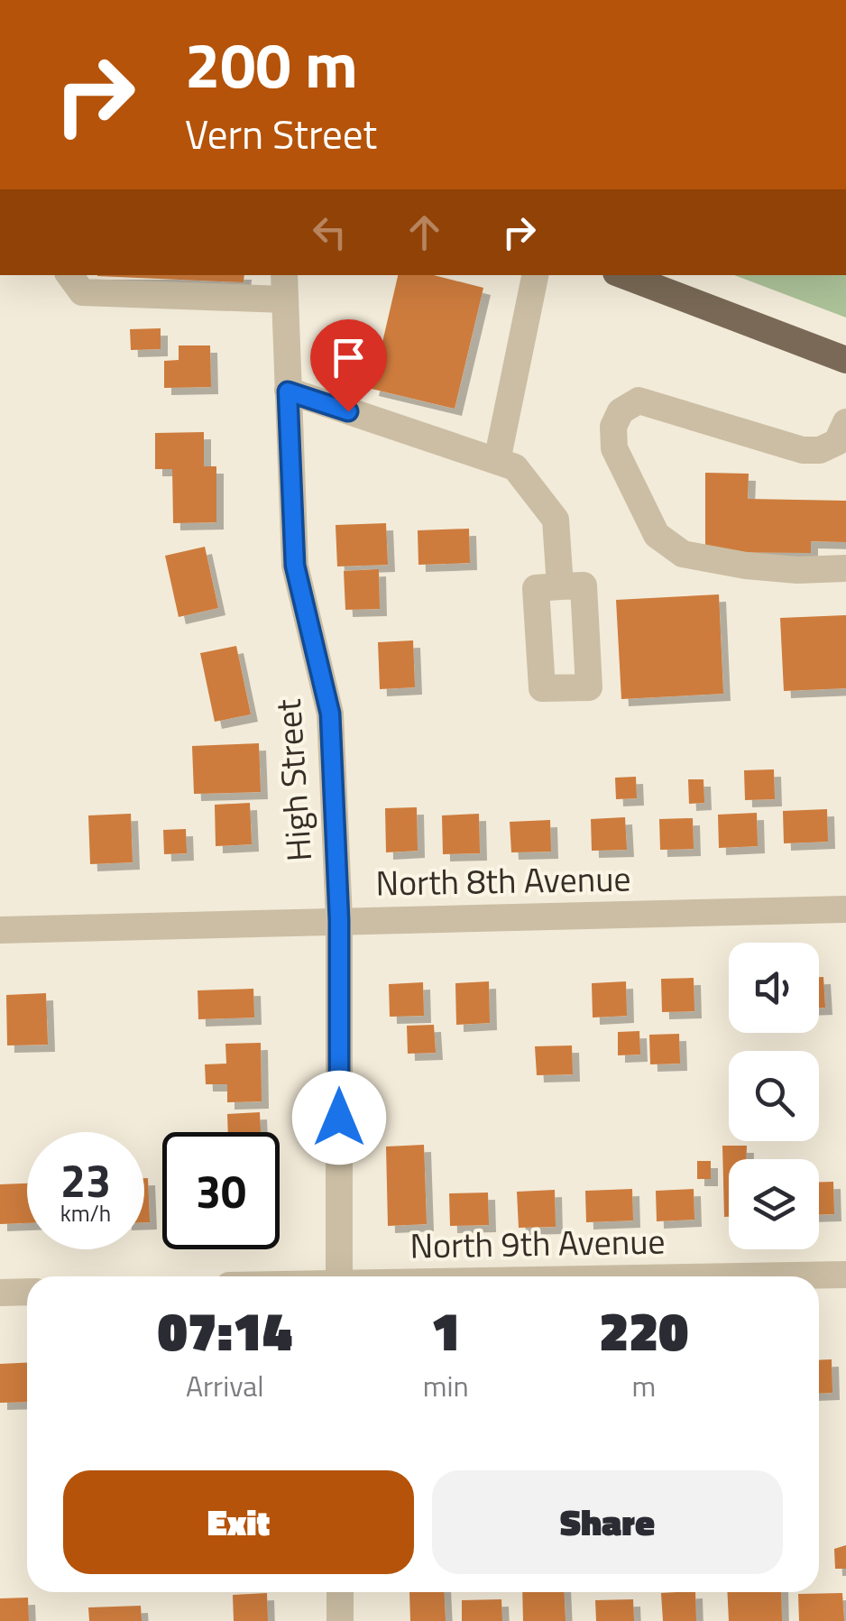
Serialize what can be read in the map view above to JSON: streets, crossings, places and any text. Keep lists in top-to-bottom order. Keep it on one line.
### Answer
{"streets":{"street":["High Street","North 8th Avenue","North 9th Avenue"]},"crossings":[["High Street","North 8th Avenue"]],"page":{"turn":["200 m","Vern Street"],"speed":"23 km/h","limit":"30","eta":["07:14","Arrival","1","min","220","m"],"buttons":["Exit","Share"]}}
